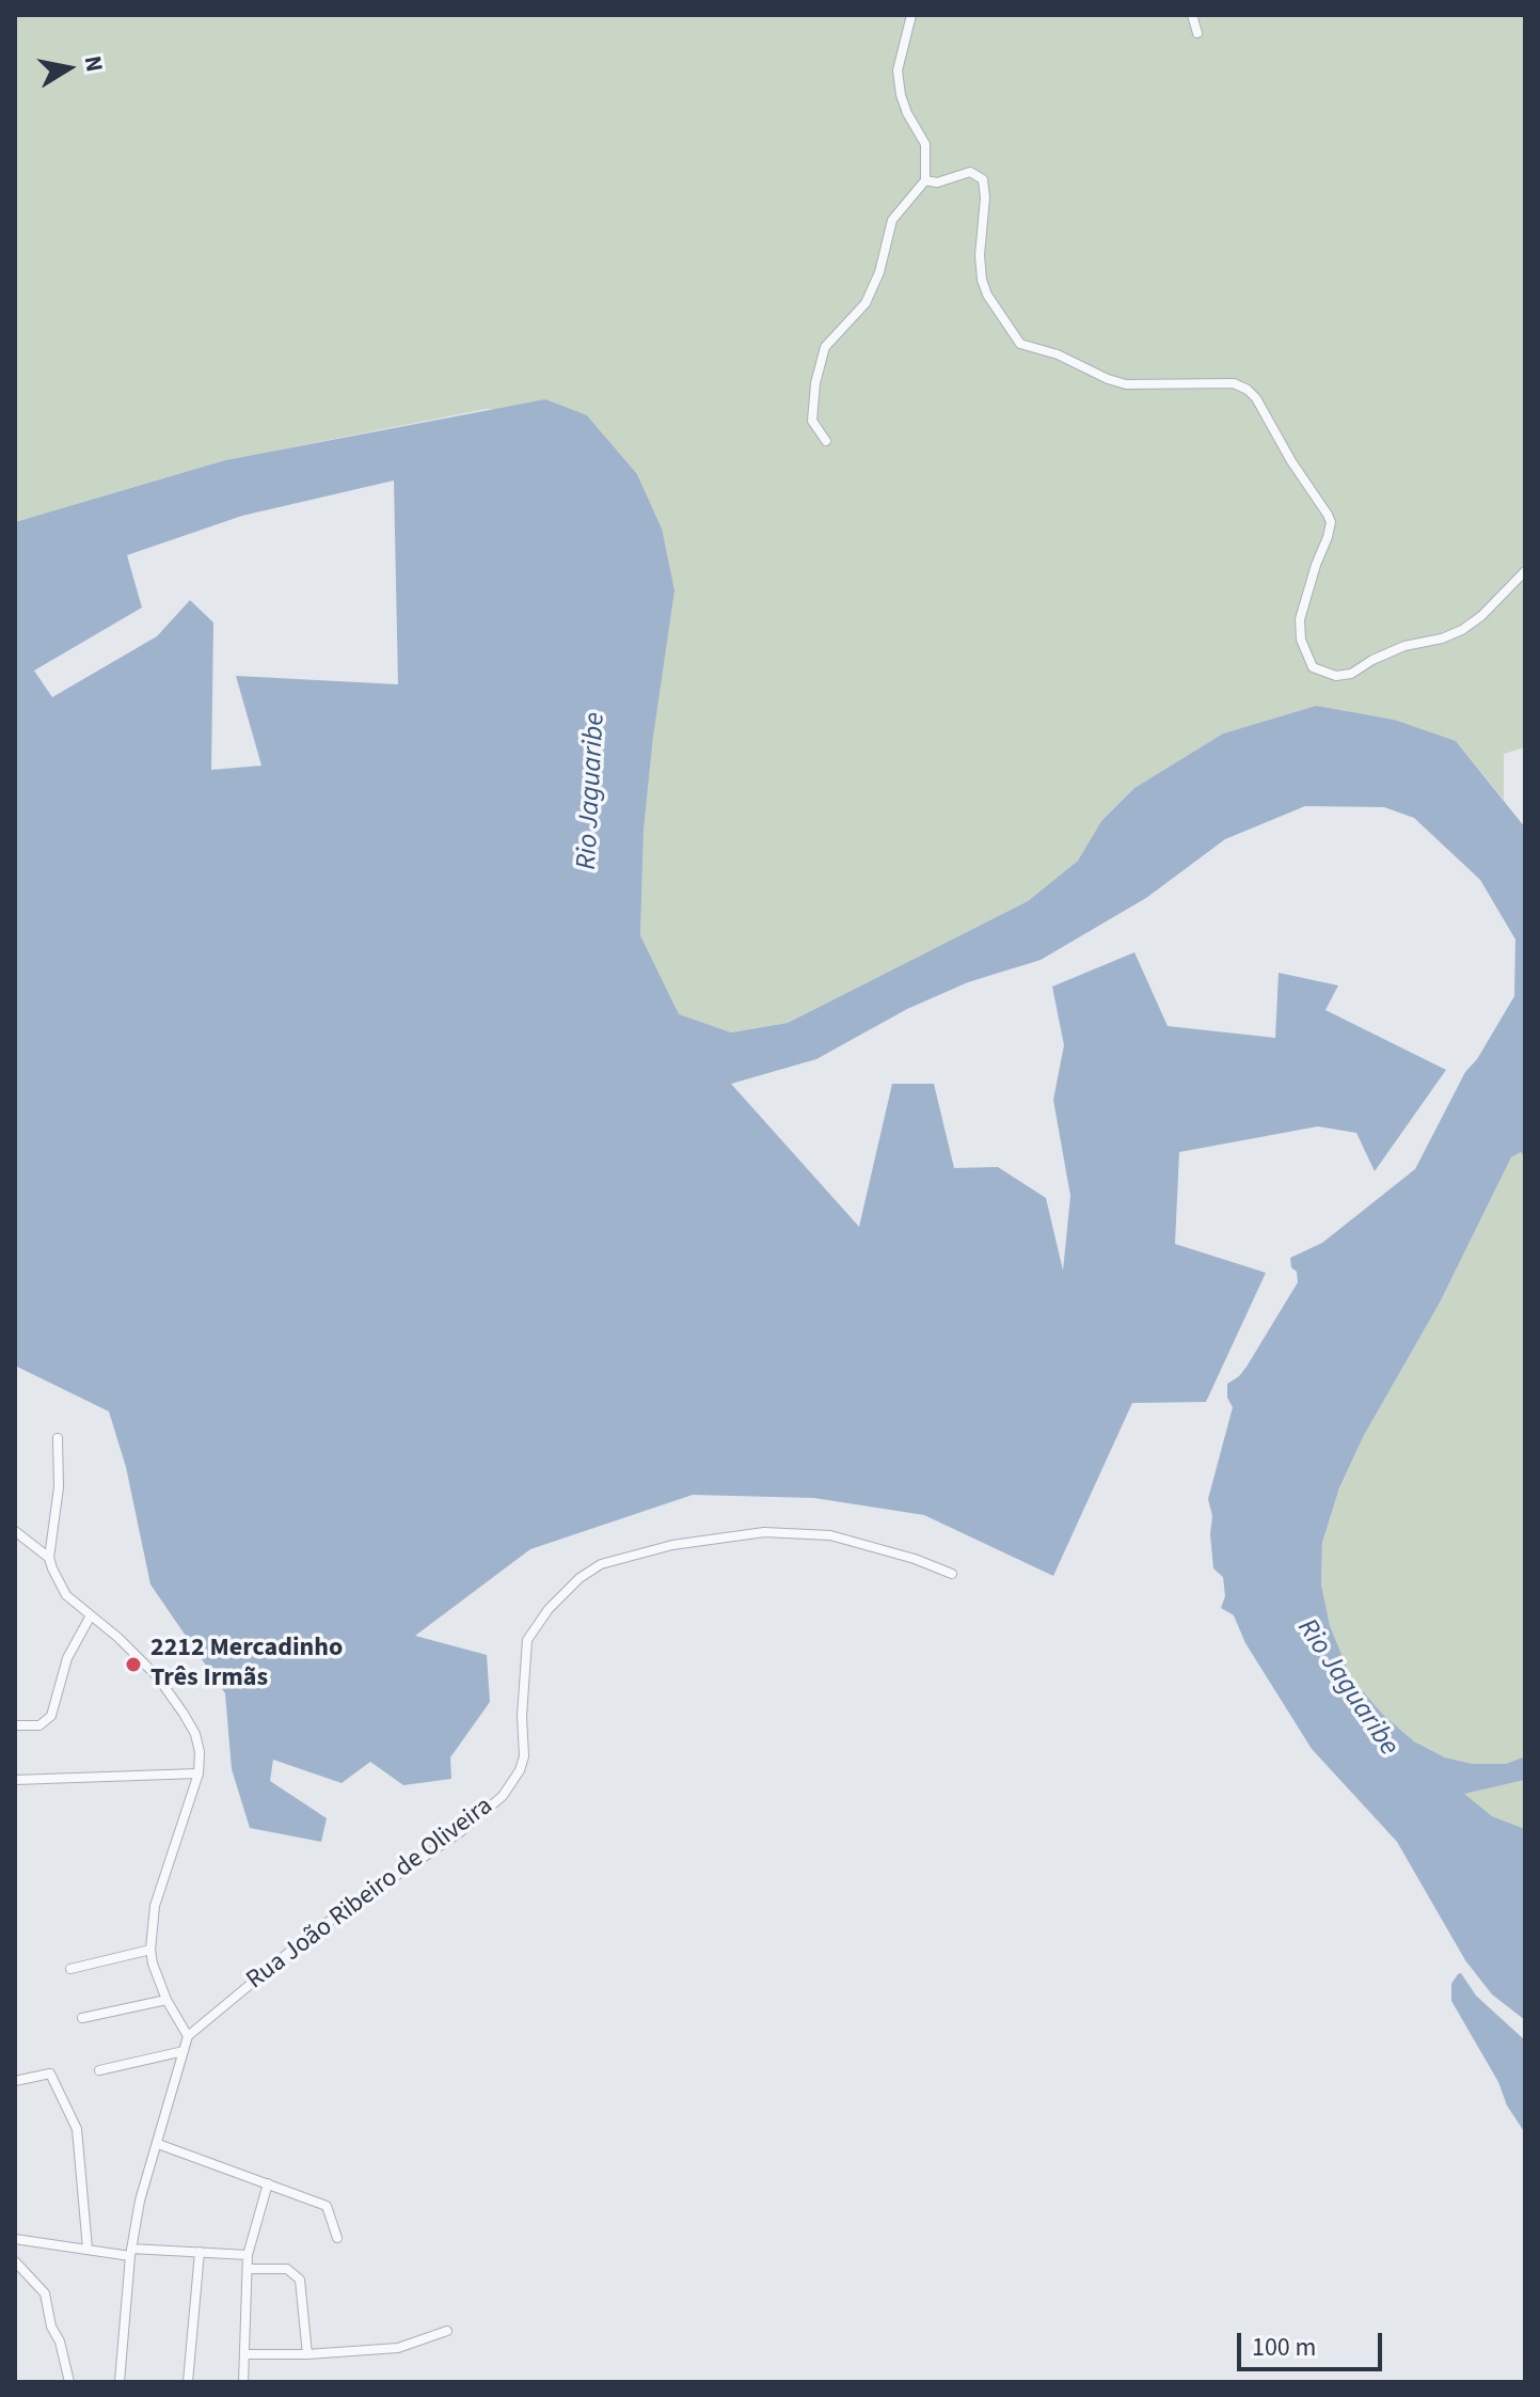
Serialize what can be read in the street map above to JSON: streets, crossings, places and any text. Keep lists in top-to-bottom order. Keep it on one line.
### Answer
{"streets":{"street":["Rua João Ribeiro de Oliveira"]},"water":["Rio Jaguaribe"],"places":["2212 Mercadinho Três Irmãs"],"scale_bar":"100 m","north":"right"}
